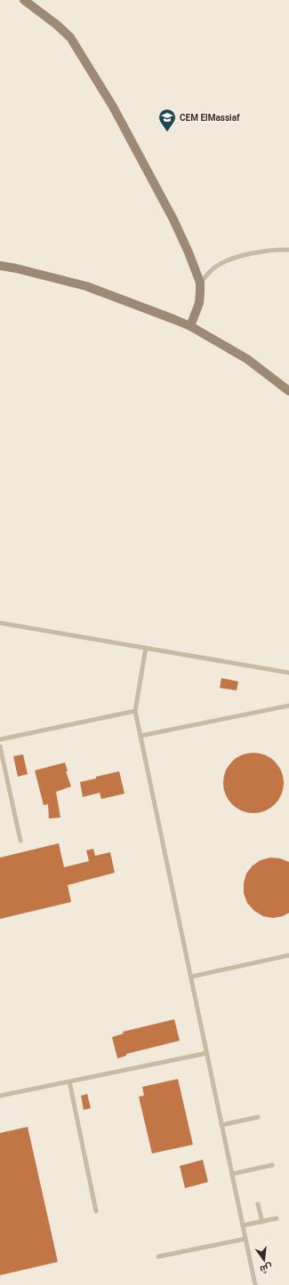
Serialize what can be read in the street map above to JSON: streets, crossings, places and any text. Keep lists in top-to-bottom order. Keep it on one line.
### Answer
{"places":{"school or university":["CEM ElMassiaf"]},"north":"bottom"}
